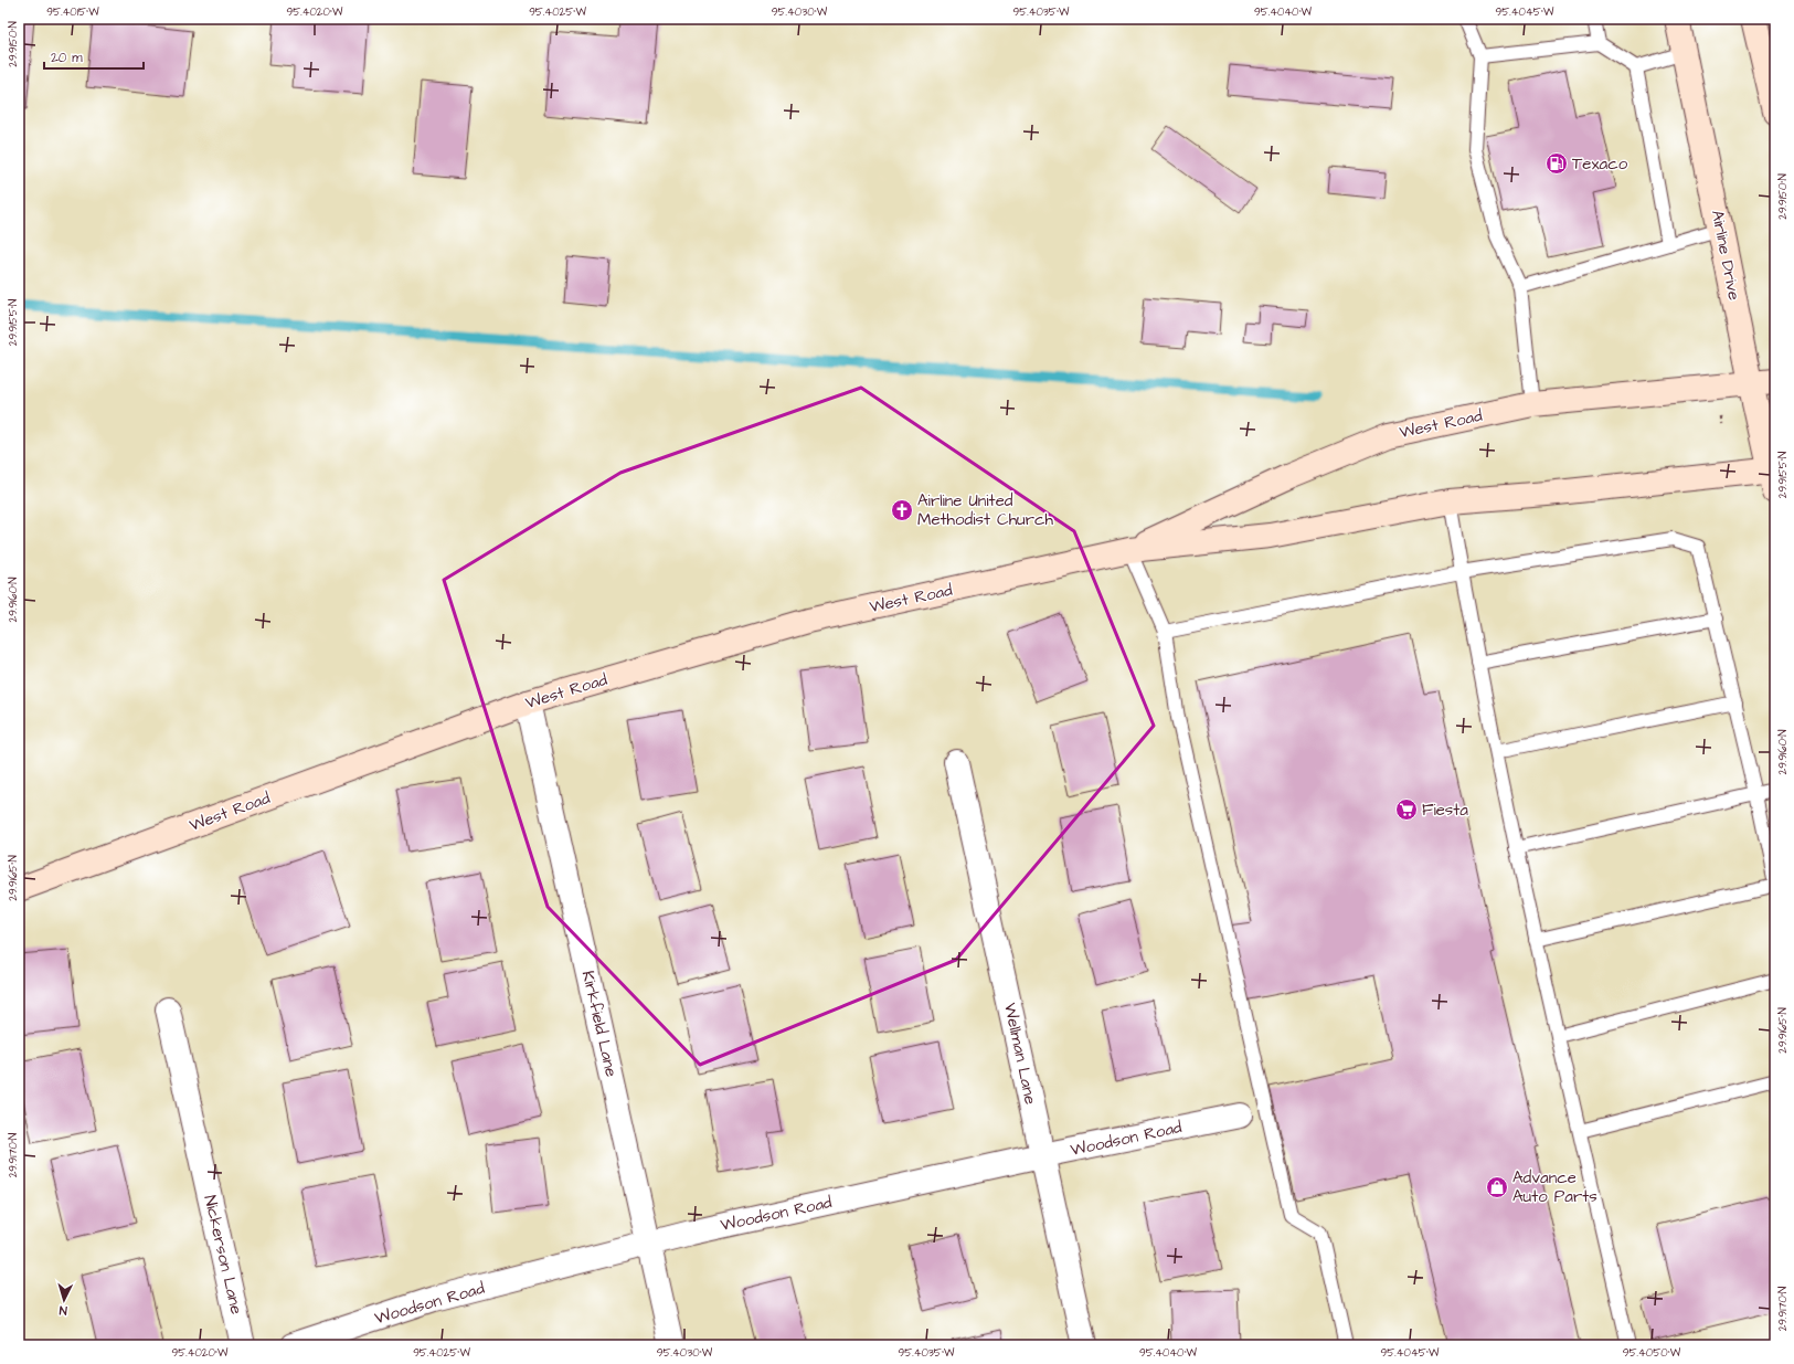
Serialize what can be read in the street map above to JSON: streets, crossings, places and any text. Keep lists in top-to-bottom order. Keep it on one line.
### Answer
{"streets":{"street":["Airline Drive","West Road","Kirkfield Lane","Wellman Lane","Woodson Road","Nickerson Lane"]},"crossings":[["Airline Drive","West Road"],["West Road","Kirkfield Lane"],["Kirkfield Lane","Woodson Road"],["Wellman Lane","Woodson Road"]],"places":{"fuel station":["Texaco"],"church":["Airline United Methodist Church"],"supermarket":["Fiesta"],"shop":["Advance Auto Parts"]},"scale_bar":"20 m","north":"bottom","coordinates":["95.4015°W","95.4020°W","95.4025°W","95.4030°W","95.4035°W","95.4040°W","95.4045°W","29.9150°N","29.9155°N","29.9160°N","29.9165°N","29.9170°N","95.4050°W"]}
